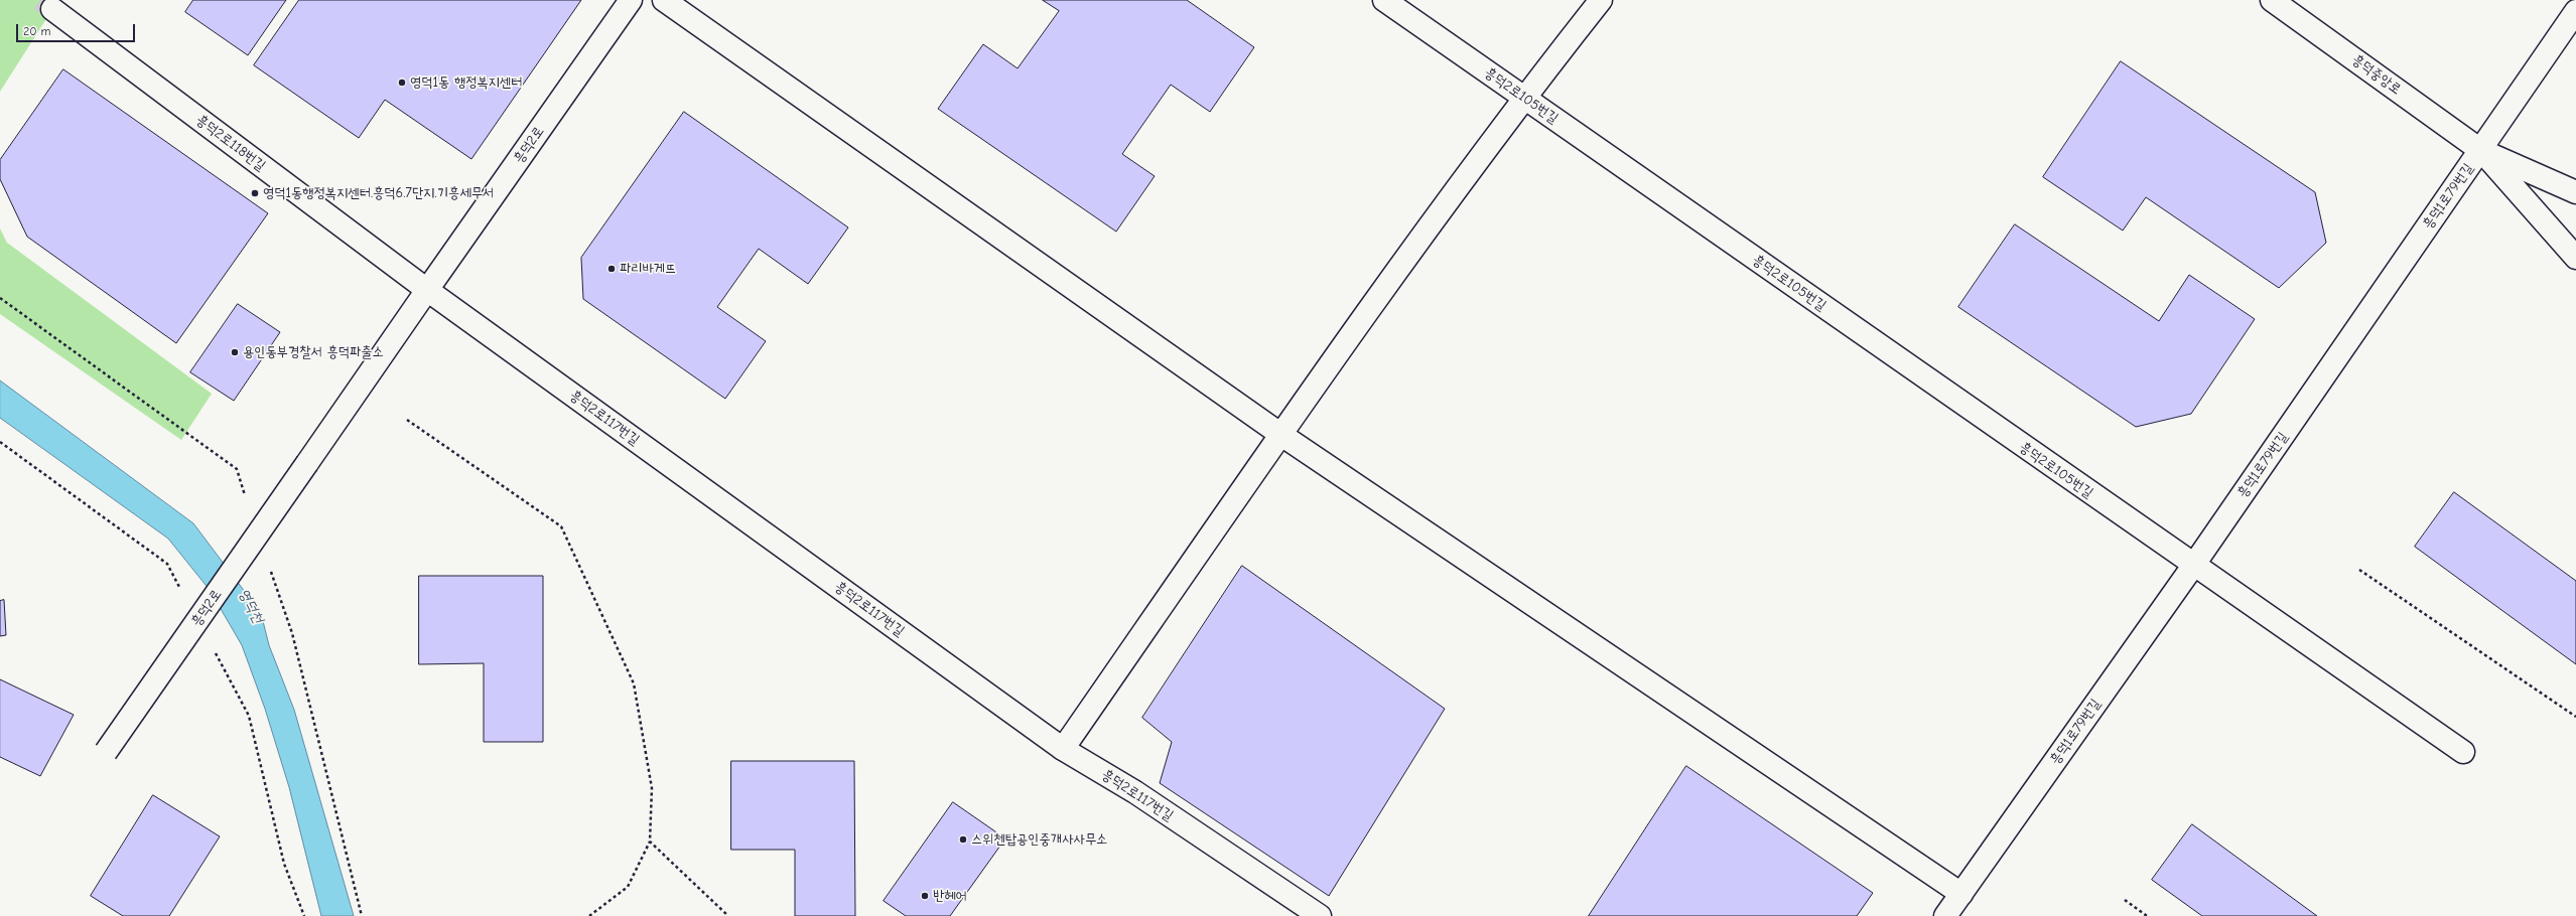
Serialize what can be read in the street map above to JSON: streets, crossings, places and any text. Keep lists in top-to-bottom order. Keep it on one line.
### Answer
{"streets":{"street":["흥덕중앙로","흥덕2로105번길","흥덕2로118번길","흥덕2로","흥덕1로79번길","흥덕2로117번길"]},"crossings":[["흥덕중앙로","흥덕1로79번길"],["흥덕2로105번길","흥덕1로79번길"],["흥덕2로118번길","흥덕2로"],["흥덕2로118번길","흥덕2로117번길"],["흥덕2로","흥덕2로117번길"]],"water":["영덕천"],"places":["영덕1동 행정복지센터","영덕1동행정복지센터.흥덕6.7단지.기흥세무서","파리바게뜨","용인동부경찰서 흥덕파출소","스위첸탑공인중개사사무소","반헤어"],"scale_bar":"20 m"}
